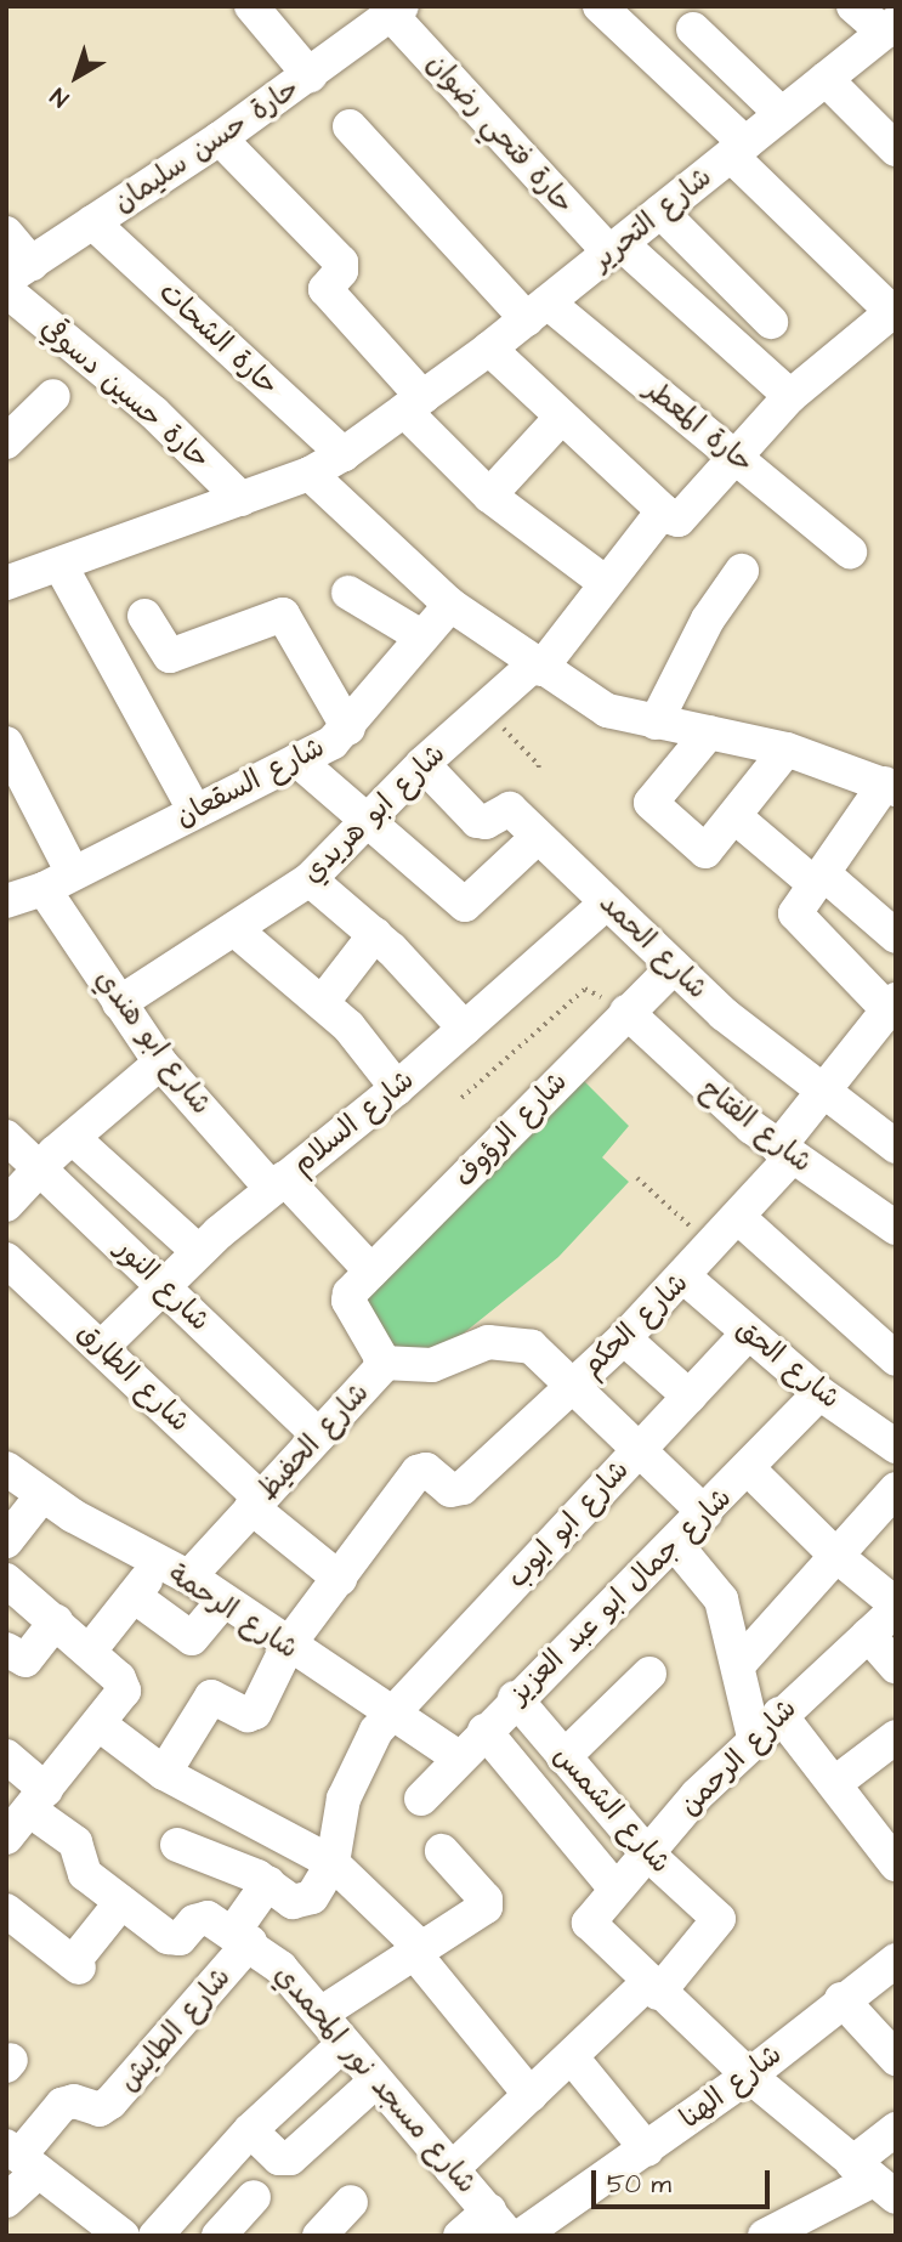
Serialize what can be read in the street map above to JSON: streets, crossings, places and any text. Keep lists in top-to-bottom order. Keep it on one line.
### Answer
{"streets":{"street":["حارة فتحي رضوان","حارة حسن سليمان","شارع التحرير","حارة الشحات","حارة حسين دسوقي","حارة المعطر","شارع السقعان","شارع ابو هريدي","شارع الحمد","شارع ابو هندي","شارع السلام","شارع الفتاح","شارع الرؤوف","شارع النور","شارع الحكم","شارع الحق","شارع الطارق","شارع الحفيظ","شارع ابو ايوب","شارع جمال ابو عبد العزيز","شارع الرحمة","شارع الرحمن","شارع الشمس","شارع الطايش","شارع مسجد نور المحمدي","شارع الهنا"]},"crossings":[["حارة فتحي رضوان","حارة حسن سليمان"],["حارة فتحي رضوان","شارع التحرير"],["حارة فتحي رضوان","شارع ابو هريدي"],["حارة حسن سليمان","حارة الشحات"],["شارع التحرير","حارة الشحات"],["شارع التحرير","حارة حسين دسوقي"],["شارع التحرير","حارة المعطر"],["حارة المعطر","شارع ابو هريدي"],["شارع السقعان","شارع ابو هندي"],["شارع ابو هريدي","شارع الحمد"],["شارع ابو هريدي","شارع ابو هندي"],["شارع الحمد","شارع السلام"],["شارع الحمد","شارع الرؤوف"],["شارع الحمد","شارع الحكم"],["شارع ابو هندي","شارع السلام"],["شارع ابو هندي","شارع الرؤوف"],["شارع ابو هندي","شارع الحفيظ"],["شارع السلام","شارع النور"],["شارع السلام","شارع الطارق"],["شارع الفتاح","شارع الرؤوف"],["شارع الفتاح","شارع الحكم"],["شارع الرؤوف","شارع الحفيظ"],["شارع النور","شارع الحفيظ"],["شارع الحكم","شارع الحق"],["شارع الحكم","شارع الطارق"],["شارع الحق","شارع ابو ايوب"],["شارع الحق","شارع جمال ابو عبد العزيز"],["شارع الطارق","شارع الحفيظ"],["شارع الحفيظ","شارع الرحمة"],["شارع ابو ايوب","شارع الرحمة"],["شارع جمال ابو عبد العزيز","شارع الرحمة"],["شارع جمال ابو عبد العزيز","شارع الشمس"],["شارع الرحمن","شارع الشمس"],["شارع الطايش","شارع مسجد نور المحمدي"]],"scale_bar":"50 m","north":"bottom left"}
